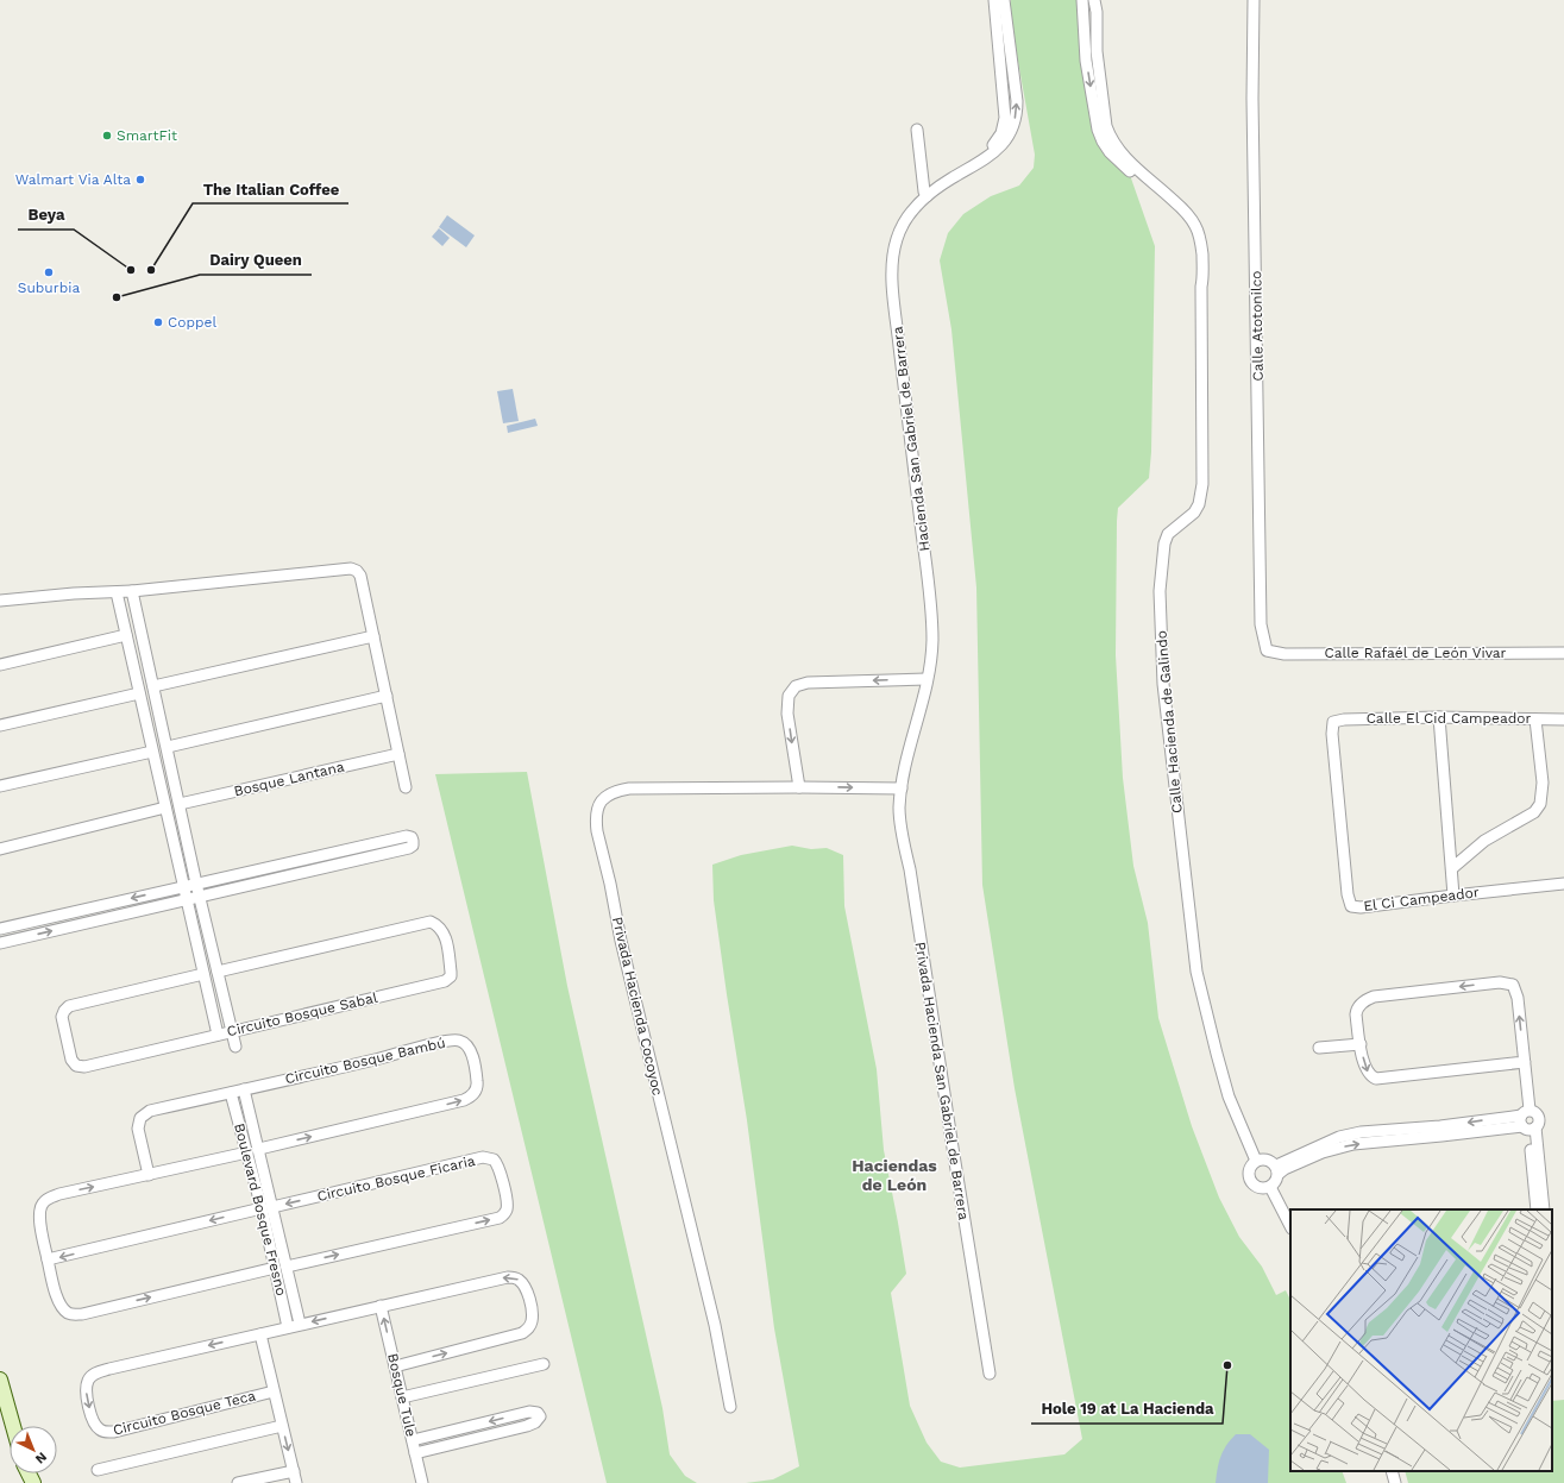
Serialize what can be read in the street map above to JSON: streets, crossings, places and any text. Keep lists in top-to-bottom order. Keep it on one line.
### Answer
{"streets":{"street":["Calle Atotonilco","Hacienda San Gabriel de Barrera","Calle Rafaél de León Vivar","Calle El Cid Campeador","Calle Hacienda de Galindo","Bosque Lantana","El Ci Campeador","Privada Hacienda Cocoyoc","Circuito Bosque Sabal","Circuito Bosque Bambú","Privada Hacienda San Gabriel de Barrera","Circuito Bosque Ficaria","Boulevard Bosque Fresno","Bosque Tule","Circuito Bosque Teca"]},"crossings":[["Calle Atotonilco","Calle Rafaél de León Vivar"],["Hacienda San Gabriel de Barrera","Privada Hacienda Cocoyoc"],["Hacienda San Gabriel de Barrera","Privada Hacienda San Gabriel de Barrera"],["Calle El Cid Campeador","El Ci Campeador"],["Privada Hacienda Cocoyoc","Privada Hacienda San Gabriel de Barrera"],["Circuito Bosque Bambú","Circuito Bosque Ficaria"],["Circuito Bosque Bambú","Boulevard Bosque Fresno"],["Circuito Bosque Ficaria","Boulevard Bosque Fresno"]],"districts":["Haciendas de León"],"places":["SmartFit","Walmart Via Alta","Beya","The Italian Coffee","Suburbia","Dairy Queen","Coppel","Hole 19 at La Hacienda"],"north":"bottom right"}
